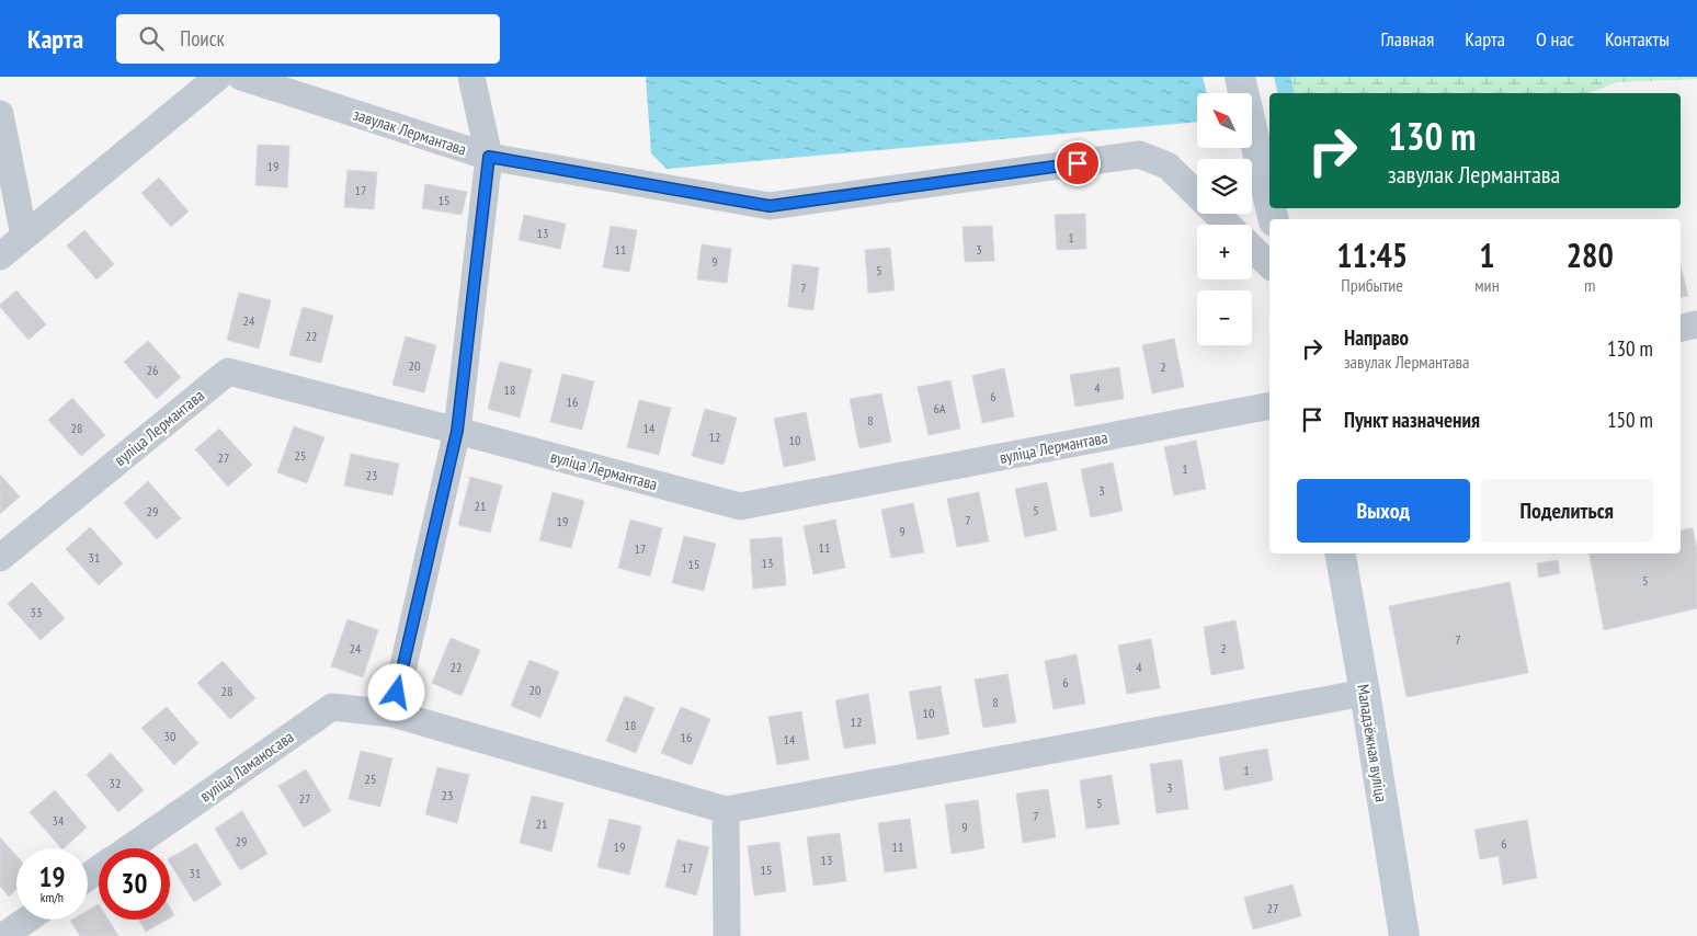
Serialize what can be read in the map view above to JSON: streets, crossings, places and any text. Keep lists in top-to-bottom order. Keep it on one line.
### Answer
{"streets":{"street":["завулак Лермантава","вуліца Лермантава","Маладзёжная вуліца","вуліца Ламаносава"]},"house_numbers":["19","17","15","13","1","11","3","9","5","7","24","22","20","2","26","4","18","6","16","6А","8","28","14","12","10","25","27","1","23","3","21","5","29","7","19","9","11","17","31","13","15","5","33","7","24","2","22","4","6","20","28","8","10","12","18","30","16","14","1","25","32","3","23","27","5","7","34","21","9","29","6","19","11","13","17","15","31","27"],"north":"top left","page":{"header":"Карта","search":"Поиск","nav":["Главная","Карта","О нас","Контакты"],"map_buttons":["+","−"],"turn":["130 m","завулак Лермантава"],"eta":["11:45","Прибытие","1","мин","280","m"],"list":[{"name":"Направо","note":"завулак Лермантава","value":"130 m"},{"name":"Пункт назначения","value":"150 m"}],"buttons":["Выход","Поделиться"],"speed":"19 km/h","limit":"30"}}
